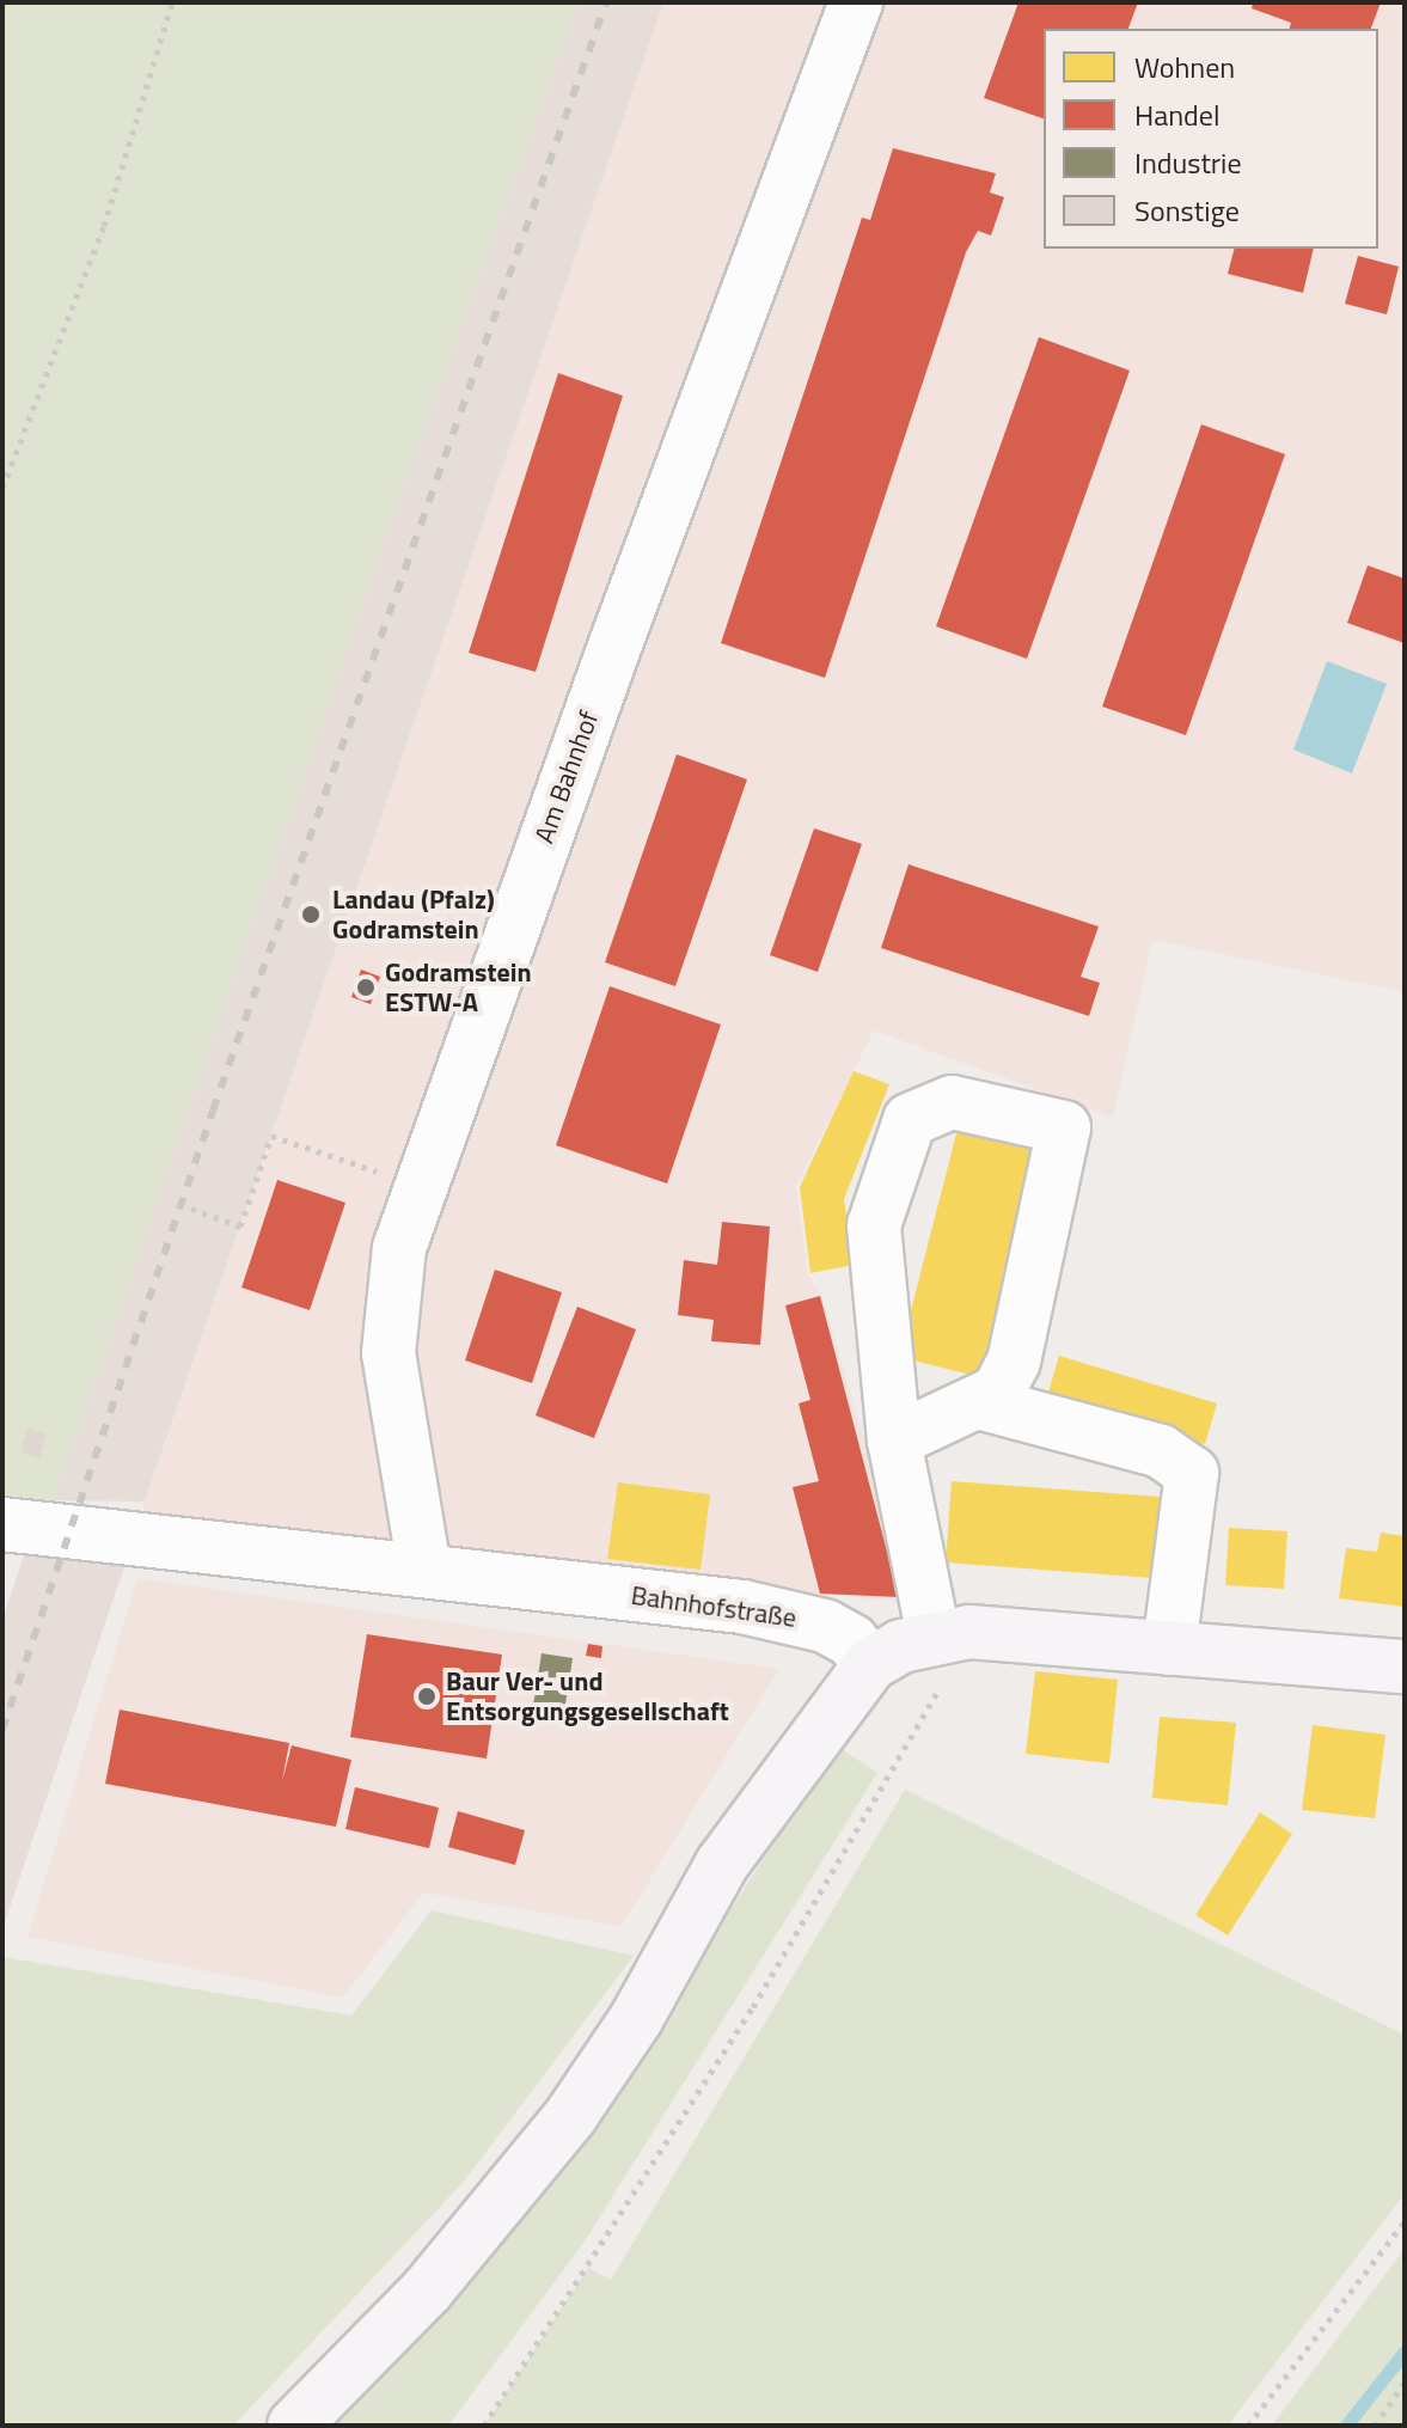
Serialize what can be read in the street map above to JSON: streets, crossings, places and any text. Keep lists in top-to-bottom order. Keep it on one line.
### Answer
{"streets":{"street":["Am Bahnhof","Bahnhofstraße"]},"crossings":[["Am Bahnhof","Bahnhofstraße"]],"places":["Landau (Pfalz) Godramstein","Godramstein ESTW-A","Baur Ver- und Entsorgungsgesellschaft"],"legend":["Wohnen","Handel","Industrie","Sonstige"]}
